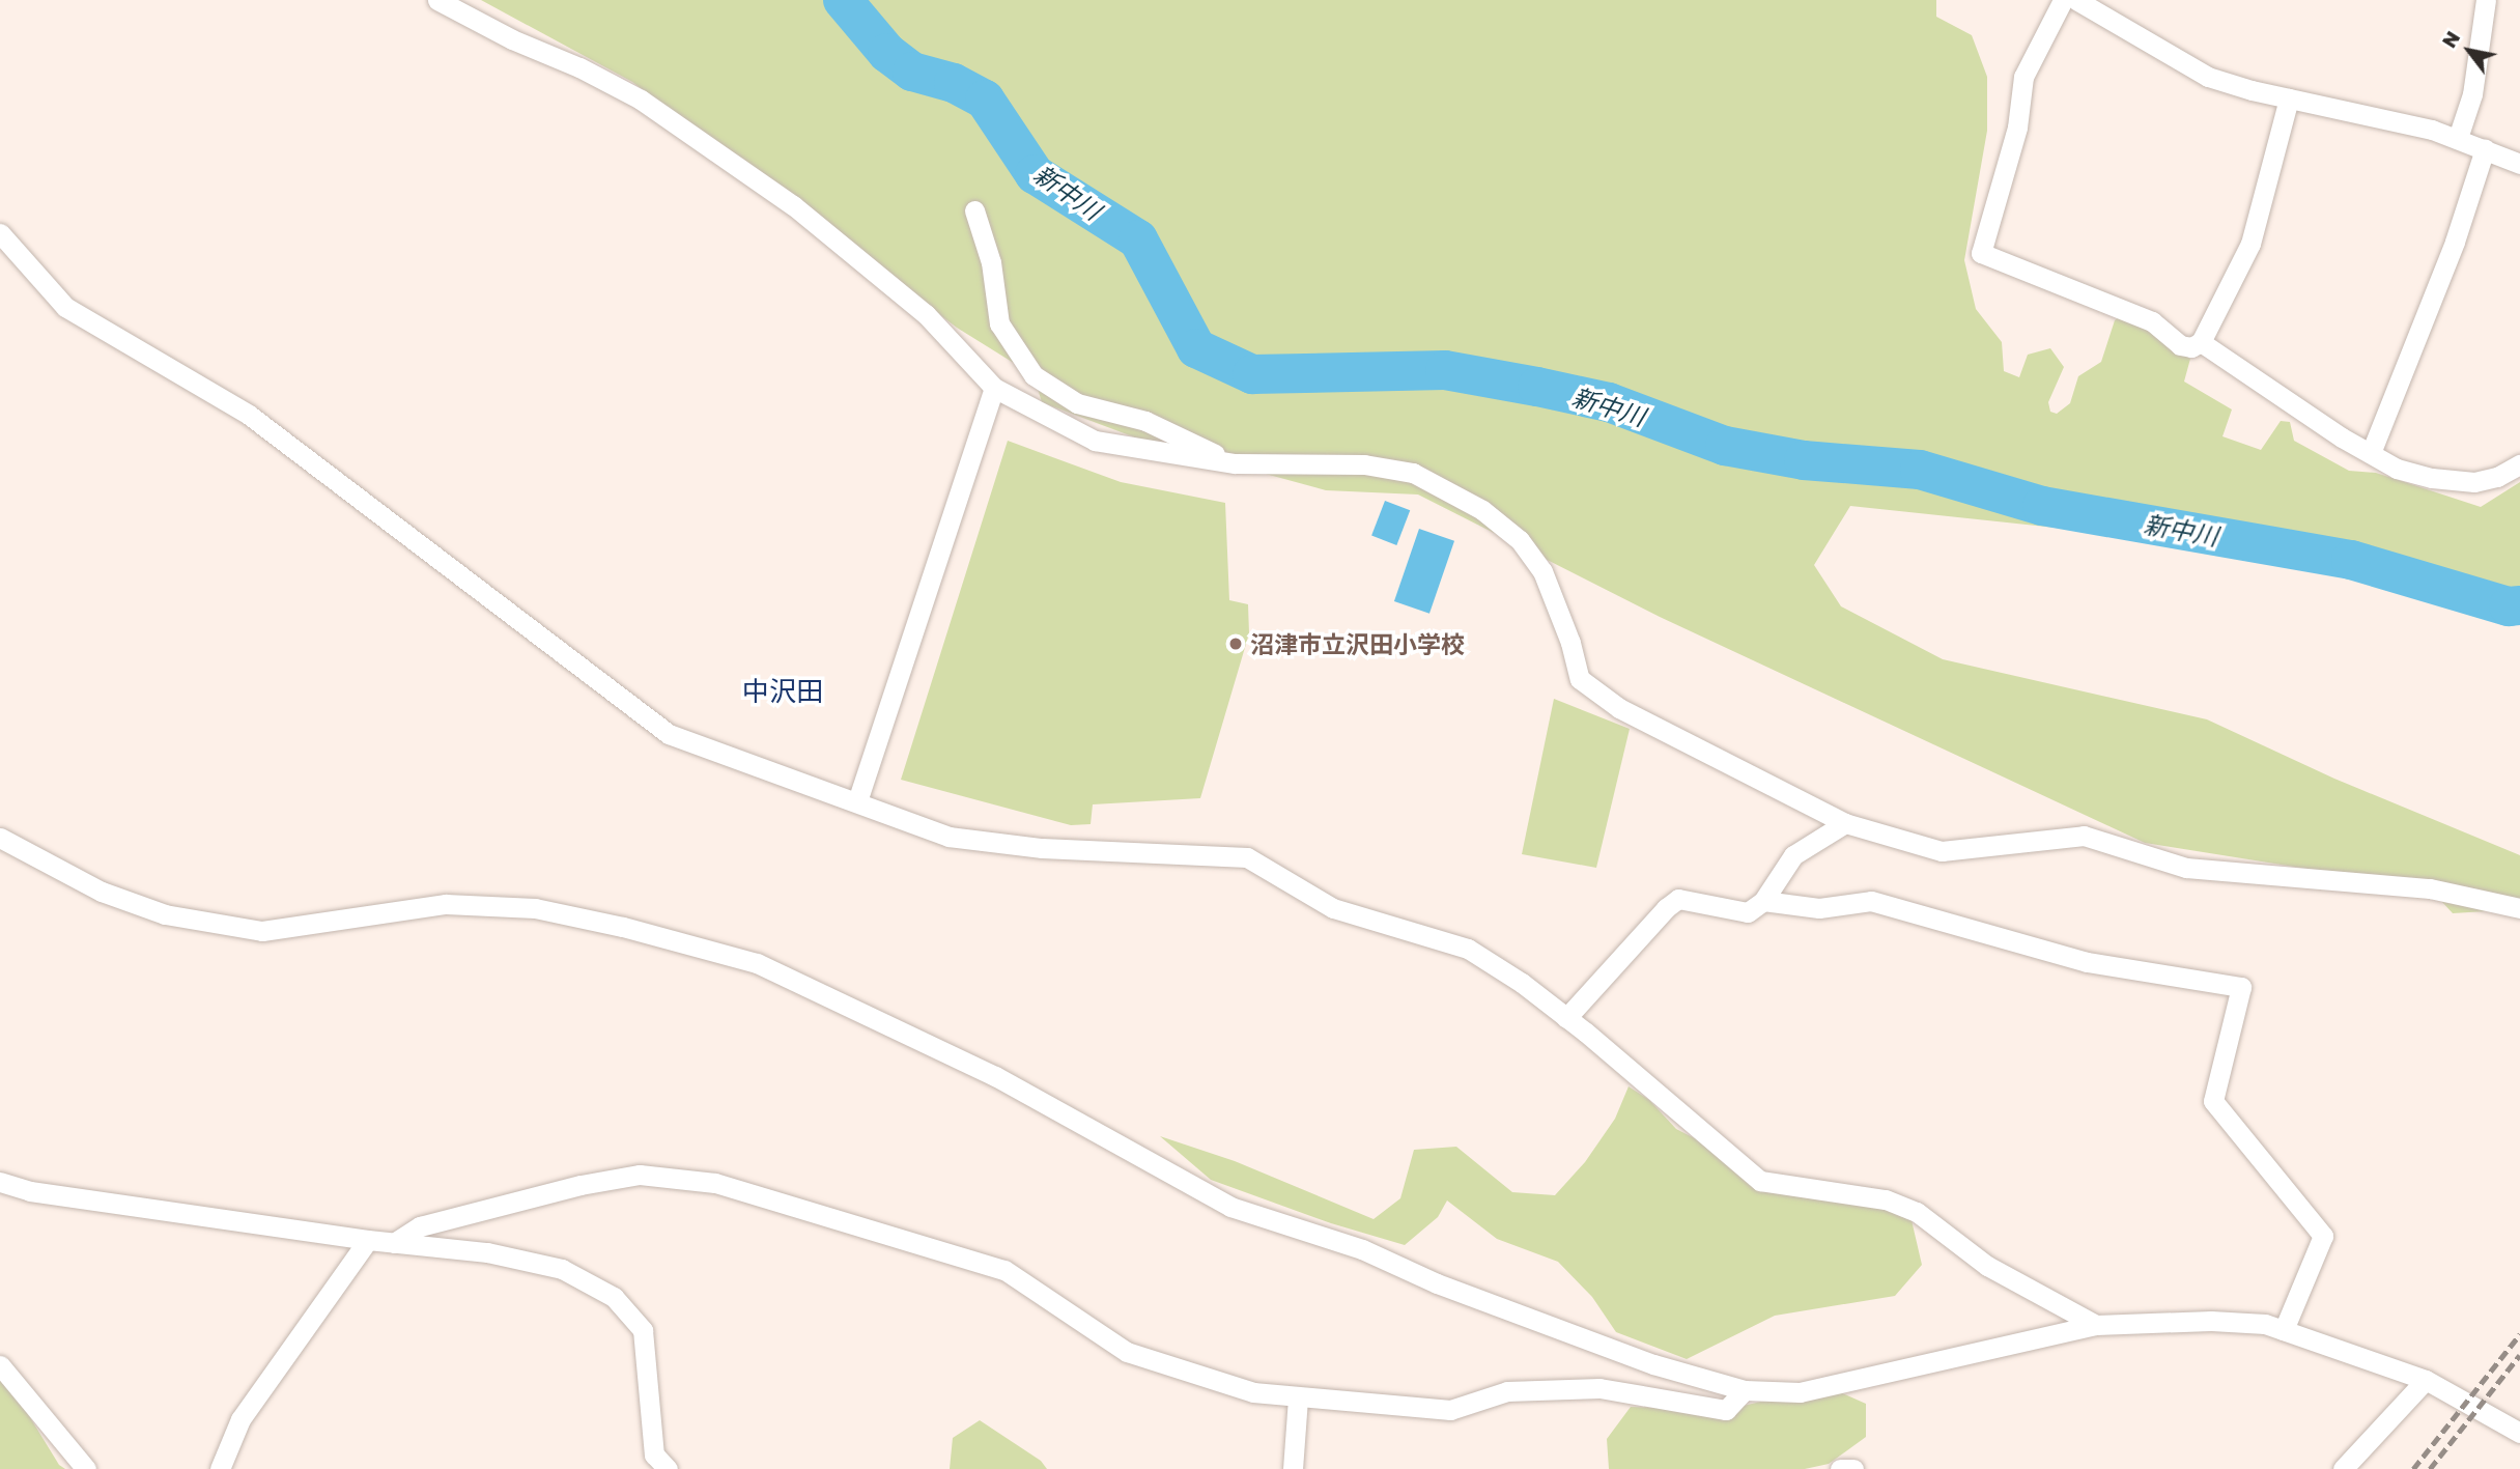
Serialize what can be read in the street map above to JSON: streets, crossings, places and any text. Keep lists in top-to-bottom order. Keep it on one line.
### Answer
{"districts":["中沢田"],"water":["新中川"],"places":["沼津市立沢田小学校"],"north":"top left"}
